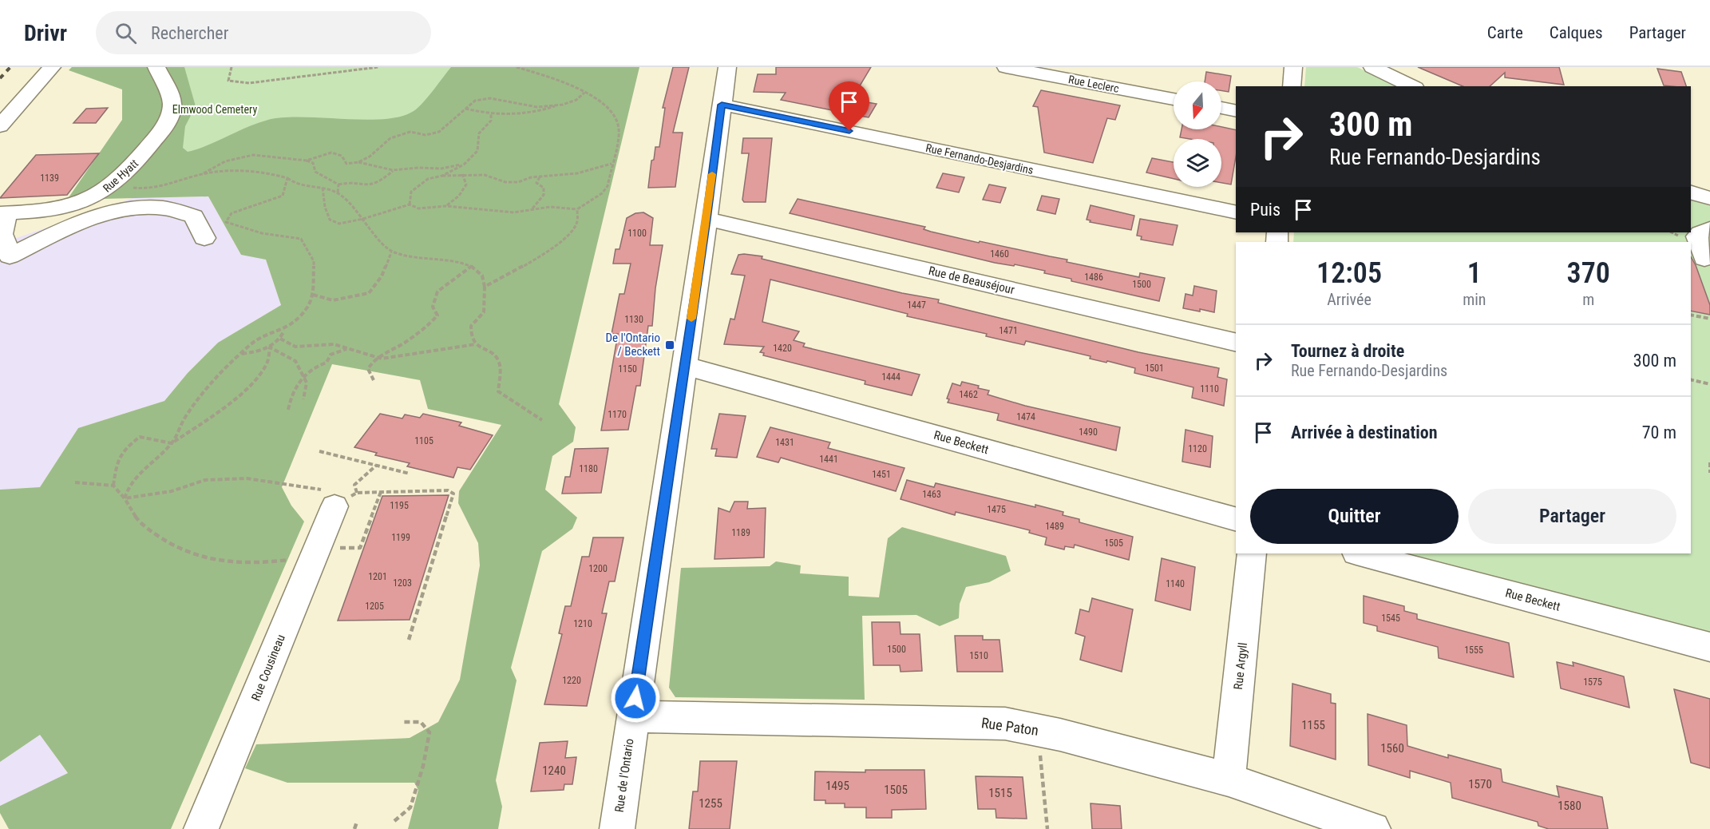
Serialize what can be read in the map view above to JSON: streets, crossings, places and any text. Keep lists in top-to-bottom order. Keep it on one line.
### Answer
{"streets":{"street":["Rue Leclerc","Rue Fernando-Desjardins","Rue Hyatt","Rue de Beauséjour","Rue Beckett","Rue Argyll","Rue Cousineau","Rue Paton","Rue de l'Ontario"]},"crossings":[["Rue Fernando-Desjardins","Rue de l'Ontario"],["Rue de Beauséjour","Rue de l'Ontario"],["Rue Beckett","Rue de l'Ontario"],["Rue Argyll","Rue Paton"],["Rue Paton","Rue de l'Ontario"]],"parks":["Elmwood Cemetery"],"places":{"transit":["De l'Ontario / Beckett"]},"house_numbers":["1139","1100","1460","1486","1500","1447","1130","1471","1420","1501","1150","1444","1110","1462","1170","1474","1490","1105","1431","1120","1441","1180","1451","1463","1195","1475","1489","1189","1199","1505","1200","1201","1203","1140","1205","1545","1210","1500","1555","1510","1220","1575","1155","1560","1240","1570","1495","1505","1515","1255","1580"],"north":"bottom","page":{"header":"Drivr","search":"Rechercher","nav":["Carte","Calques","Partager"],"turn":["300 m","Rue Fernando-Desjardins"],"then":"Puis","eta":["12:05","Arrivée","1","min","370","m"],"list":[{"name":"Tournez à droite","note":"Rue Fernando-Desjardins","value":"300 m"},{"name":"Arrivée à destination","value":"70 m"}],"buttons":["Quitter","Partager"]}}
